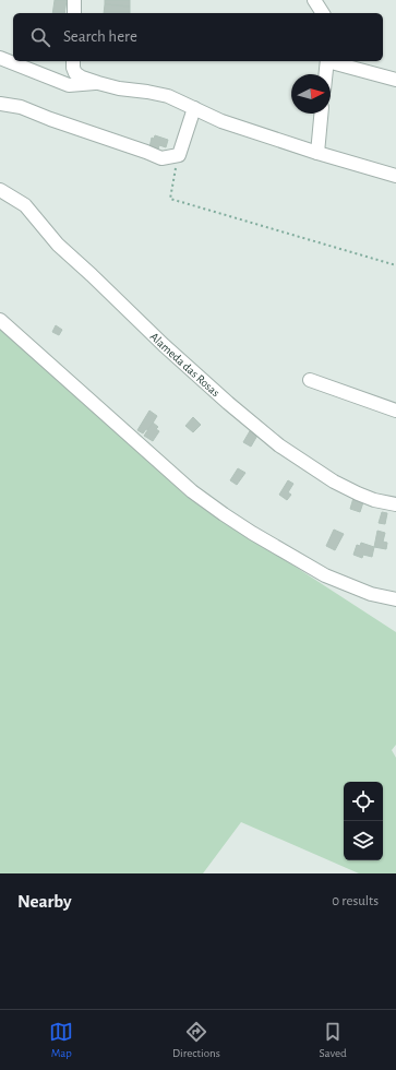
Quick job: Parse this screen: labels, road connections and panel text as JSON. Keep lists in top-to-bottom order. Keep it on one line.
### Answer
{"streets":{"street":["Alameda das Rosas"]},"north":"right","page":{"search":"Search here","heading":["Nearby","0 results"],"nav":["Map","Directions","Saved"]}}
